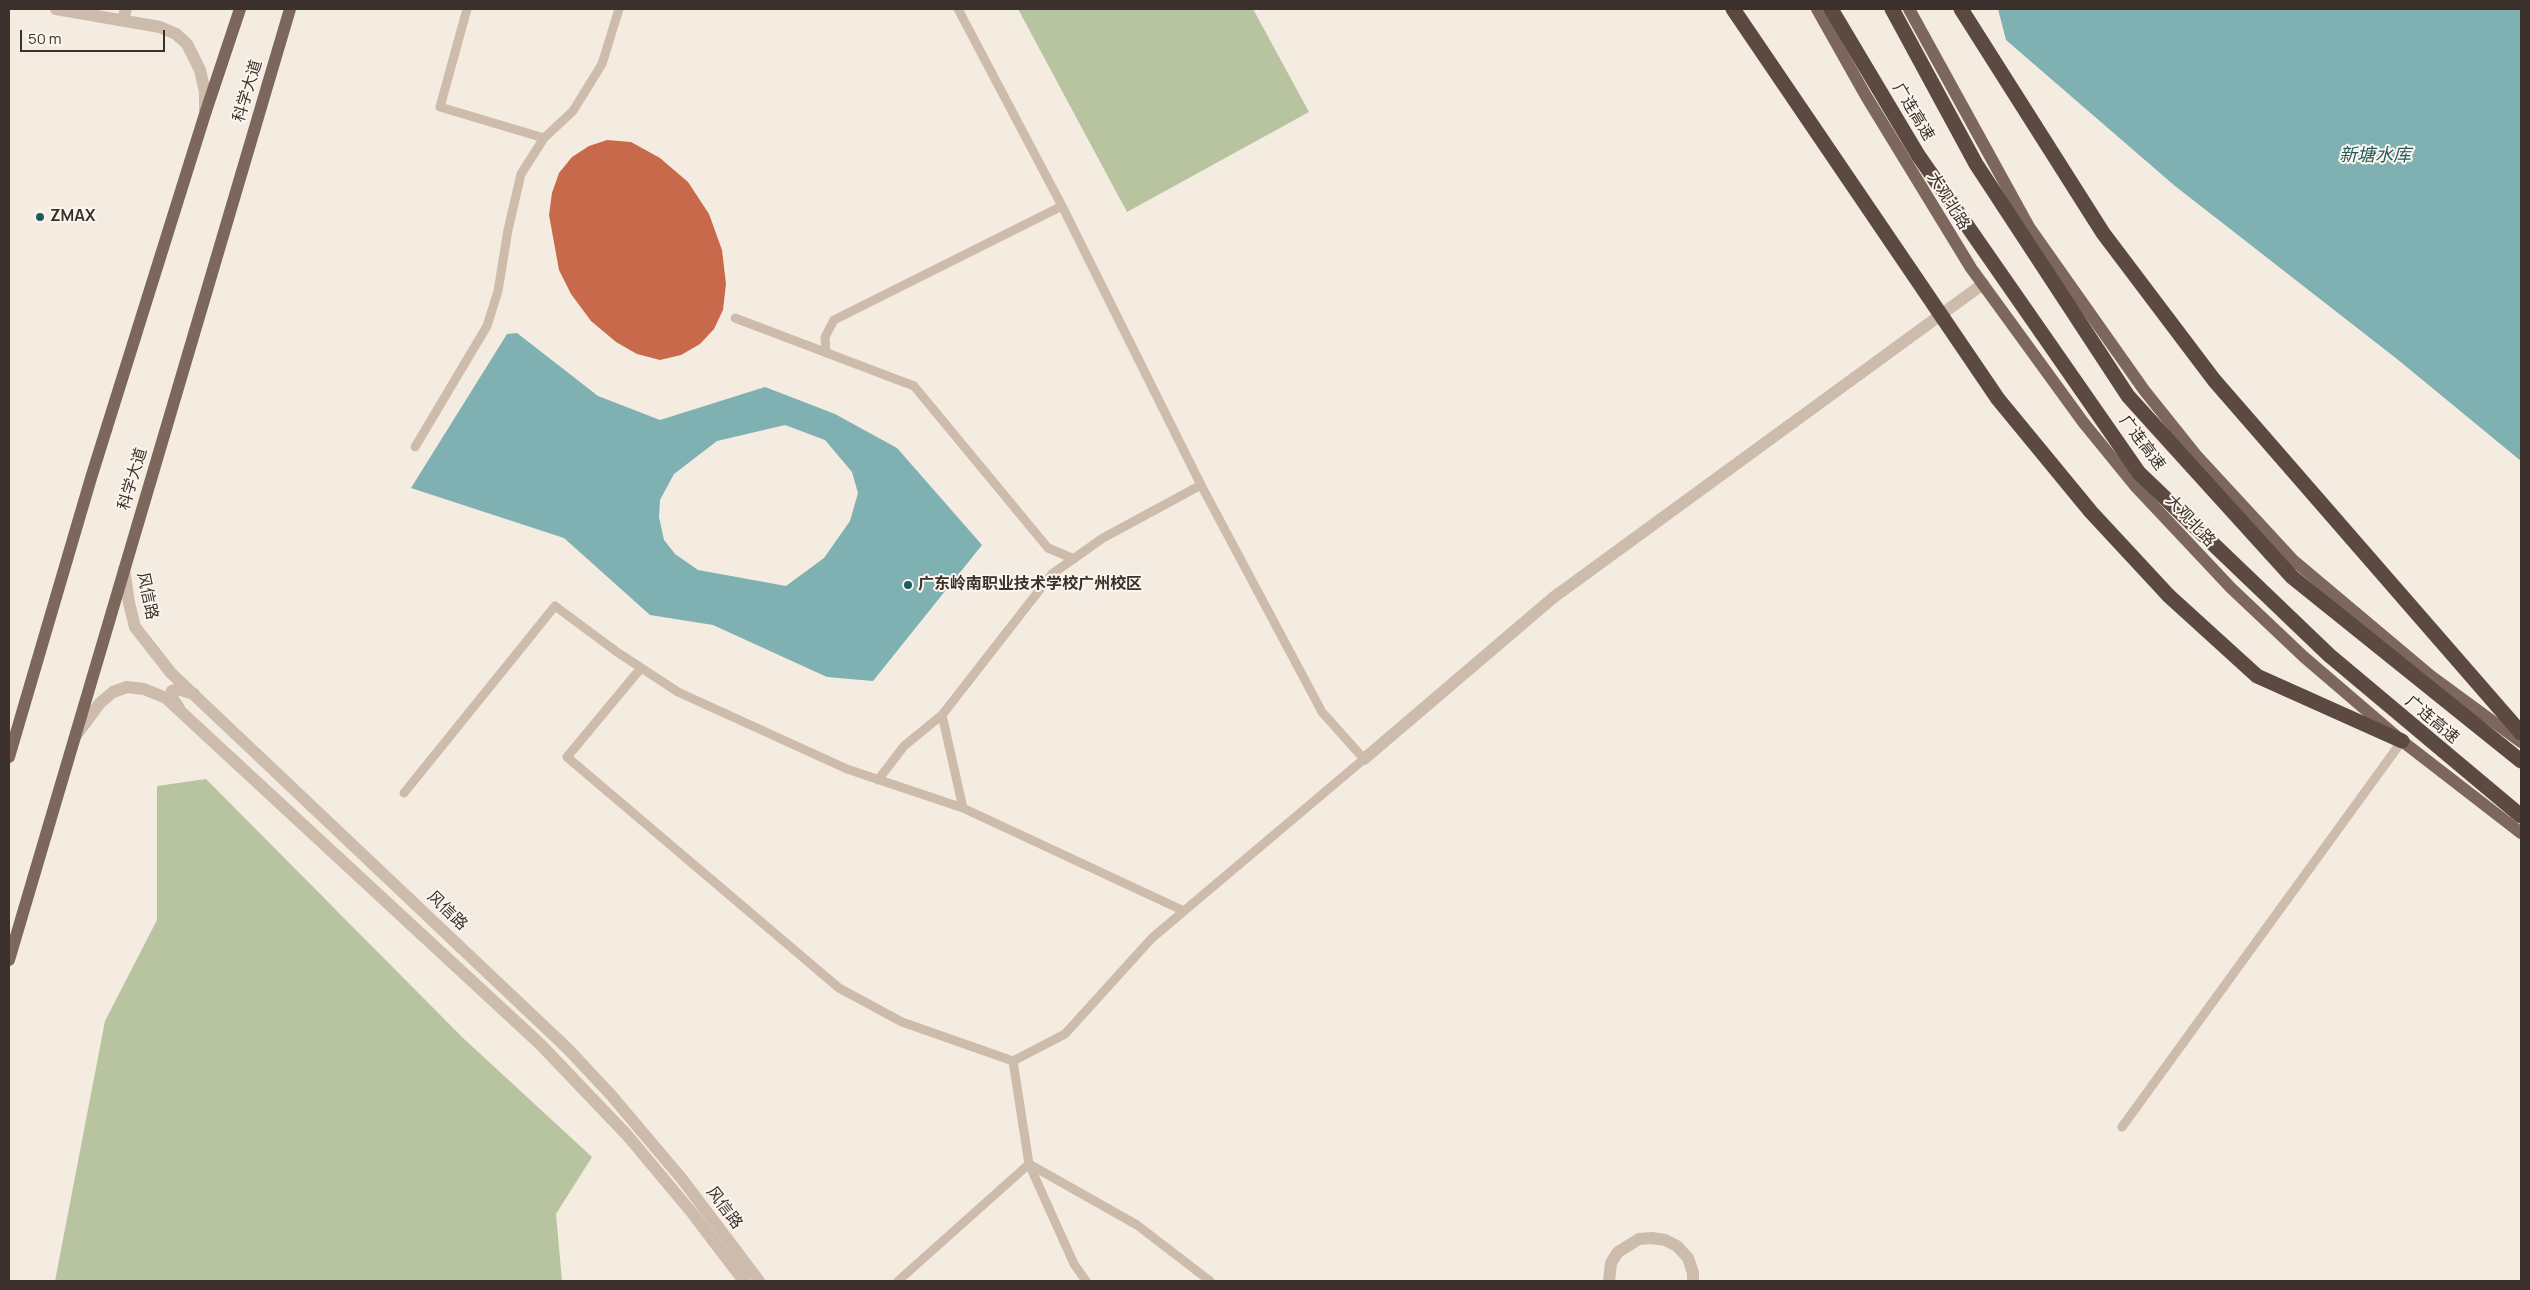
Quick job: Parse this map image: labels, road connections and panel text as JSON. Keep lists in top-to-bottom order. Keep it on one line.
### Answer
{"streets":{"highway":["广连高速"],"main road":["科学大道","大观北路"],"street":["风信路"]},"crossings":[["科学大道","风信路"]],"water":["新塘水库"],"places":["ZMAX","广东岭南职业技术学校广州校区"],"scale_bar":"50 m"}
